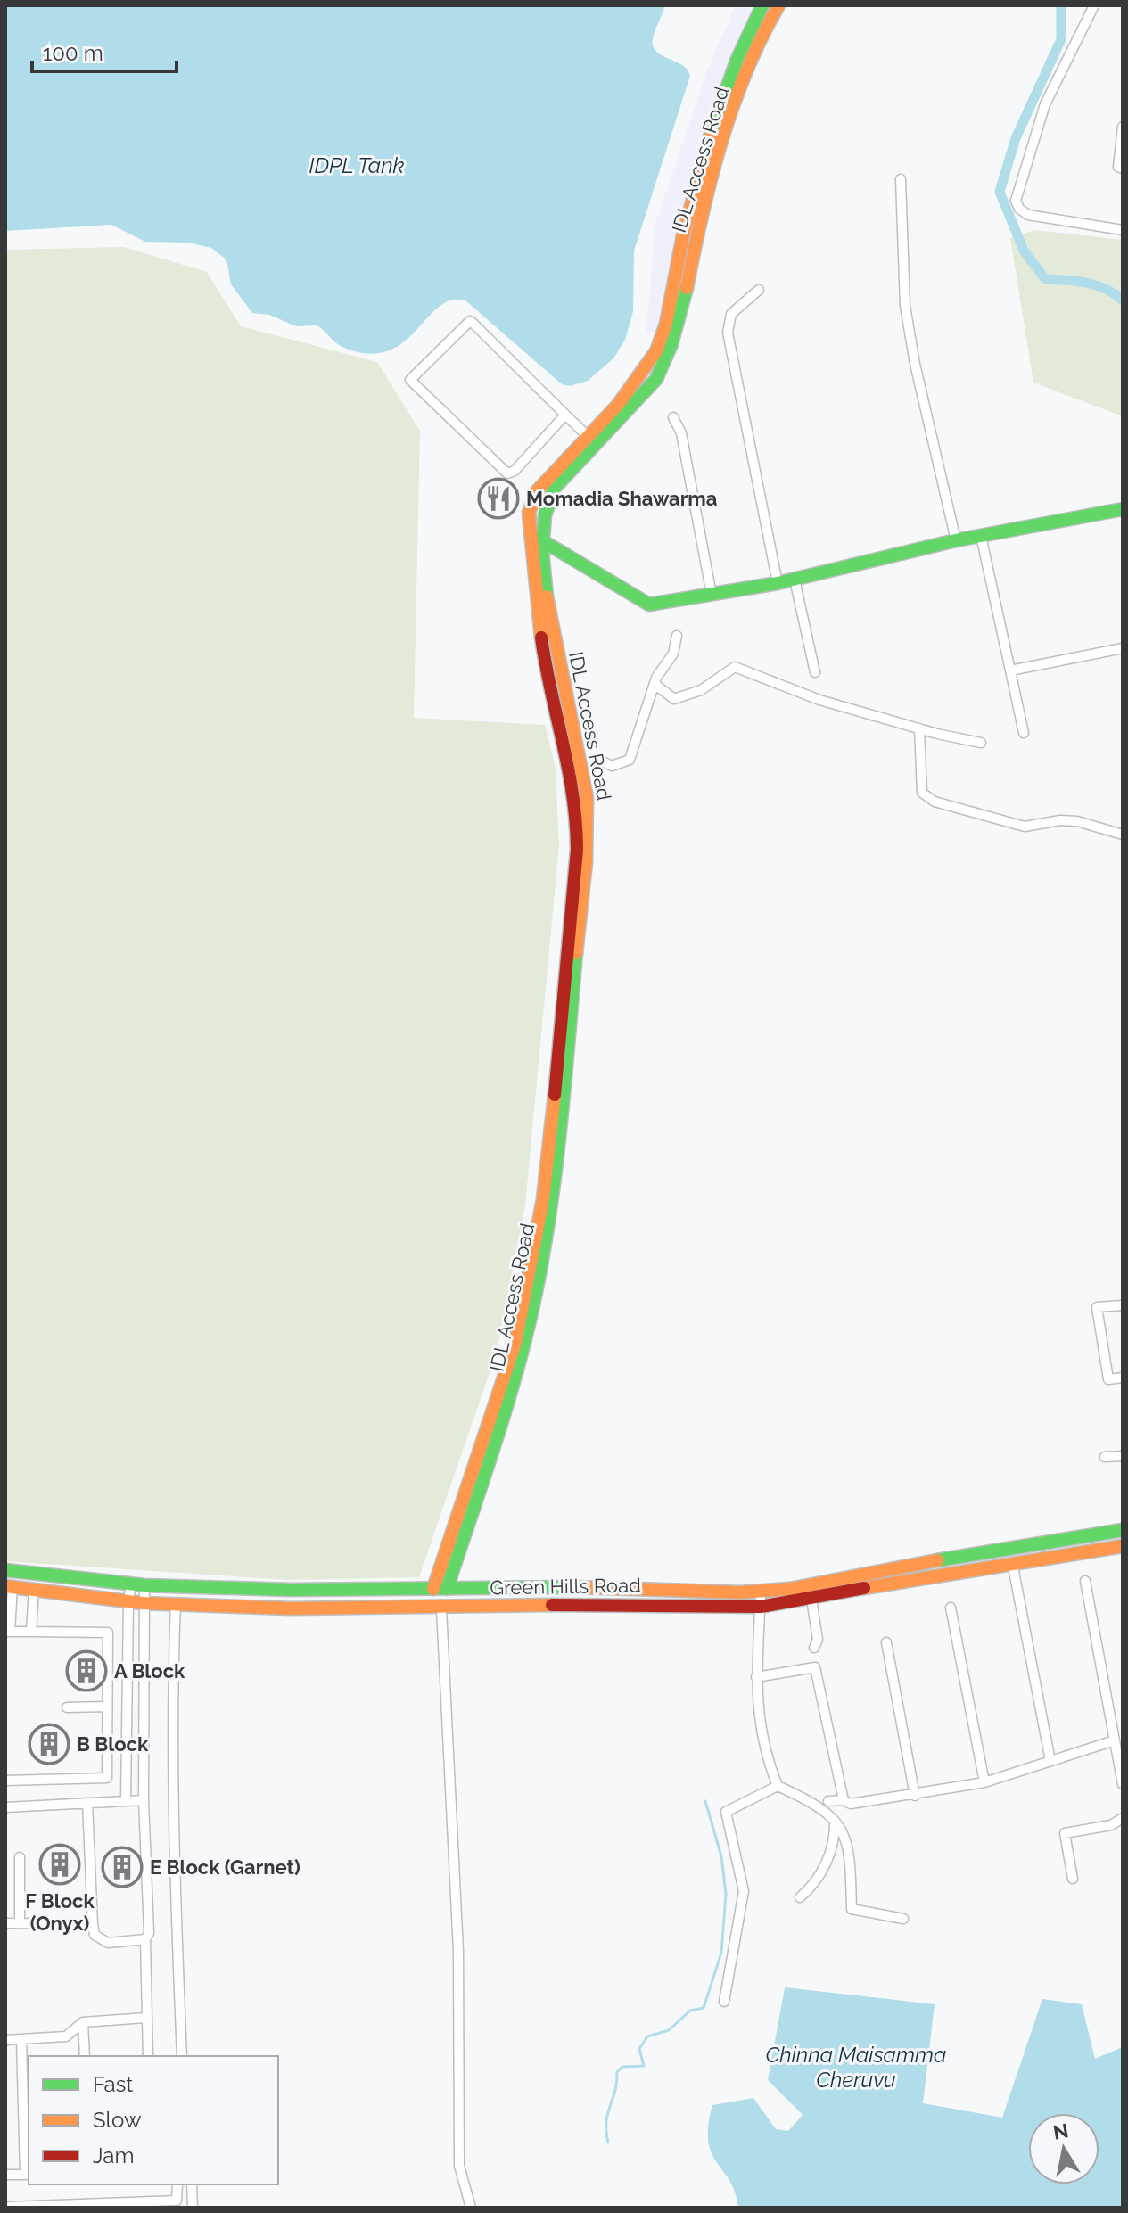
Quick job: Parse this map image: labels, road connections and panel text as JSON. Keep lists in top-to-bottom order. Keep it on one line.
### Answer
{"streets":{"street":["IDL Access Road","Green Hills Road"]},"crossings":[["IDL Access Road","Green Hills Road"]],"water":["IDPL Tank","Chinna Maisamma Cheruvu"],"places":{"restaurant":["Momadia Shawarma"],"building":["A Block","B Block","F Block (Onyx)","E Block (Garnet)"]},"legend":["Fast","Slow","Jam"],"scale_bar":"100 m","north":"top"}
